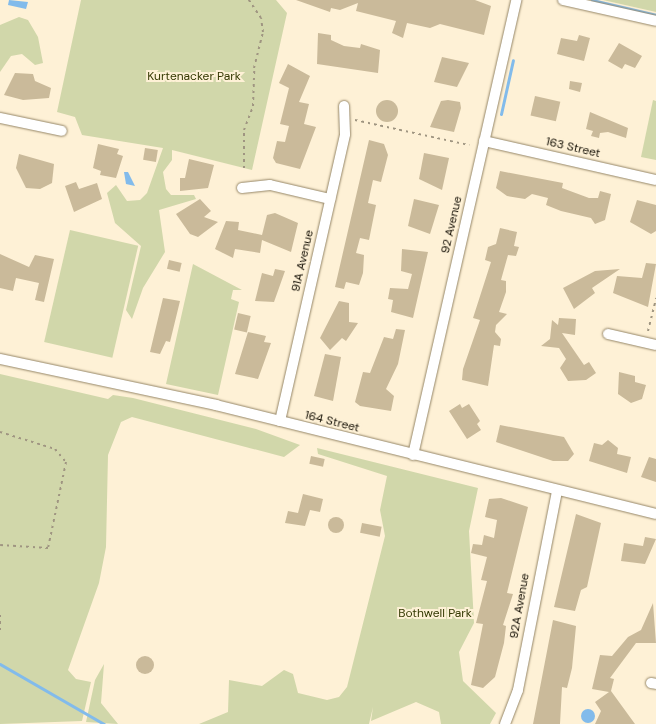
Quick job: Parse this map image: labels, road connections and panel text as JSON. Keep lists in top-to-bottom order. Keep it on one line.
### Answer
{"streets":{"street":["163 Street","92 Avenue","91A Avenue","164 Street","92A Avenue"]},"crossings":[["163 Street","92 Avenue"],["92 Avenue","164 Street"],["91A Avenue","164 Street"],["164 Street","92A Avenue"]],"parks":["Kurtenacker Park","Bothwell Park"]}
